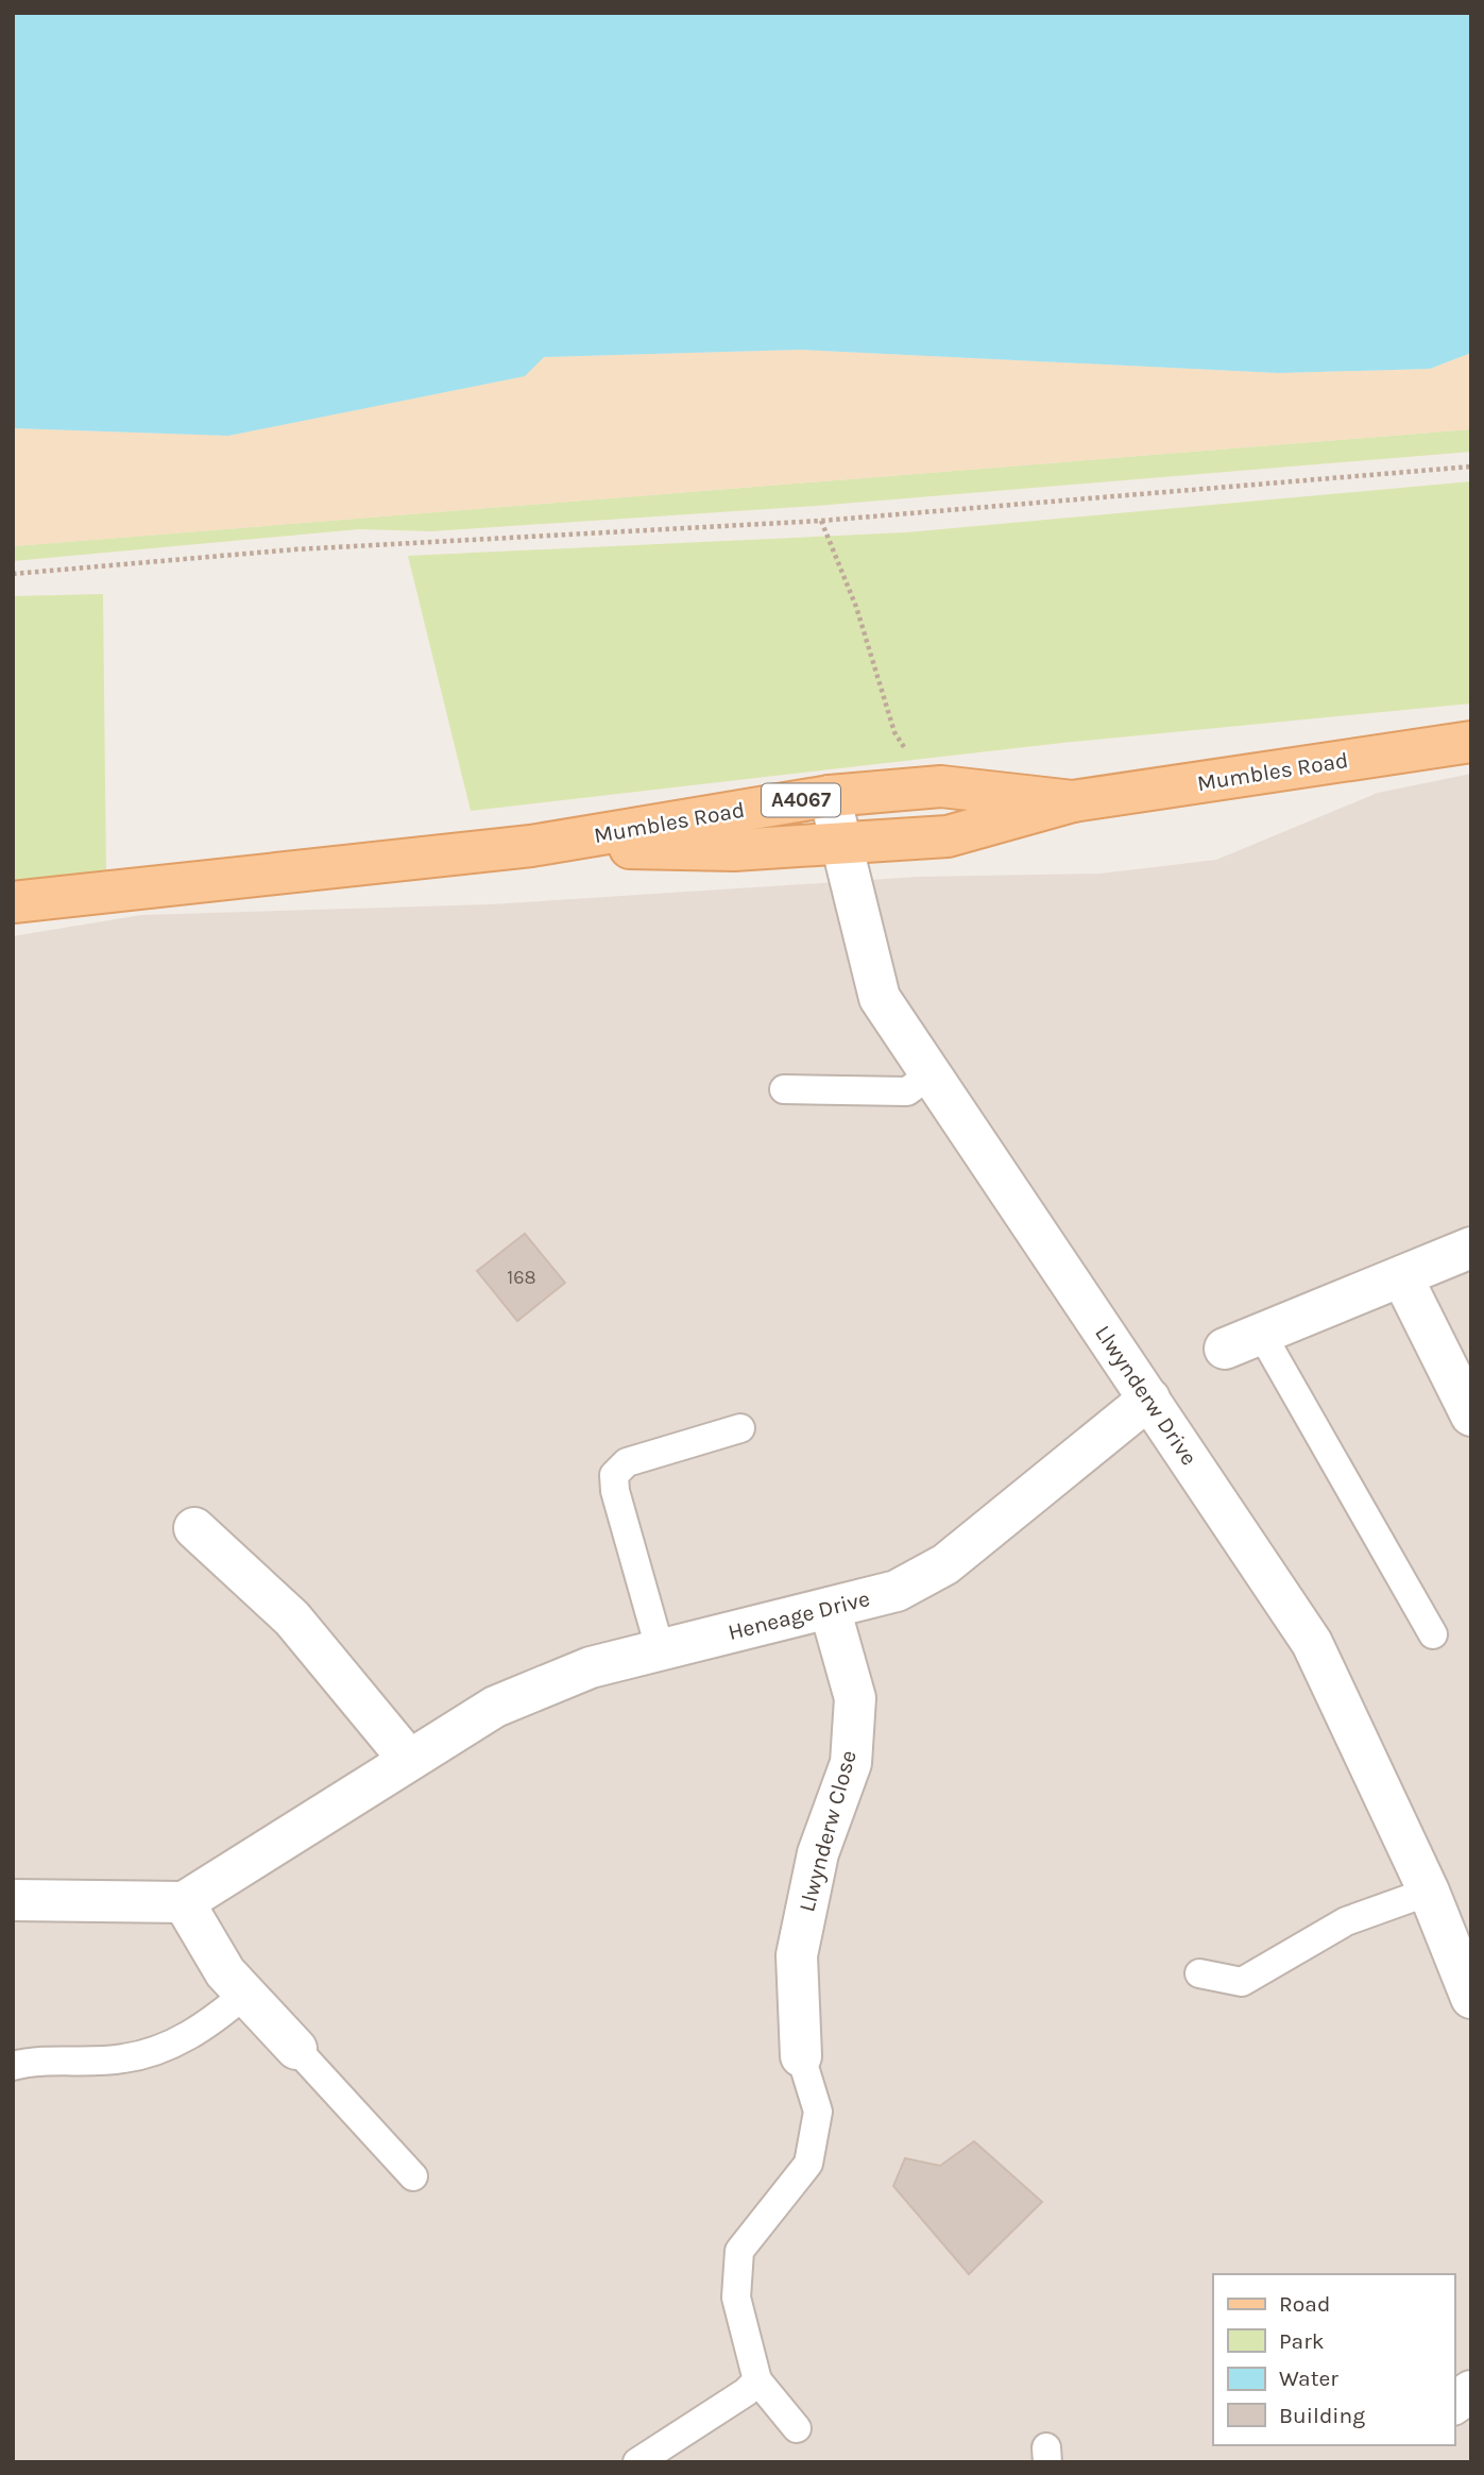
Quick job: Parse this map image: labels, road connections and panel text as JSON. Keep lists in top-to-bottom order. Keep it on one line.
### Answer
{"streets":{"main road":["Mumbles Road","A4067"],"street":["Llwynderw Drive","Heneage Drive","Llwynderw Close"]},"crossings":[["Mumbles Road","Llwynderw Drive"],["Llwynderw Drive","Heneage Drive"],["Heneage Drive","Llwynderw Close"]],"house_numbers":["168"],"legend":["Road","Park","Water","Building"]}
